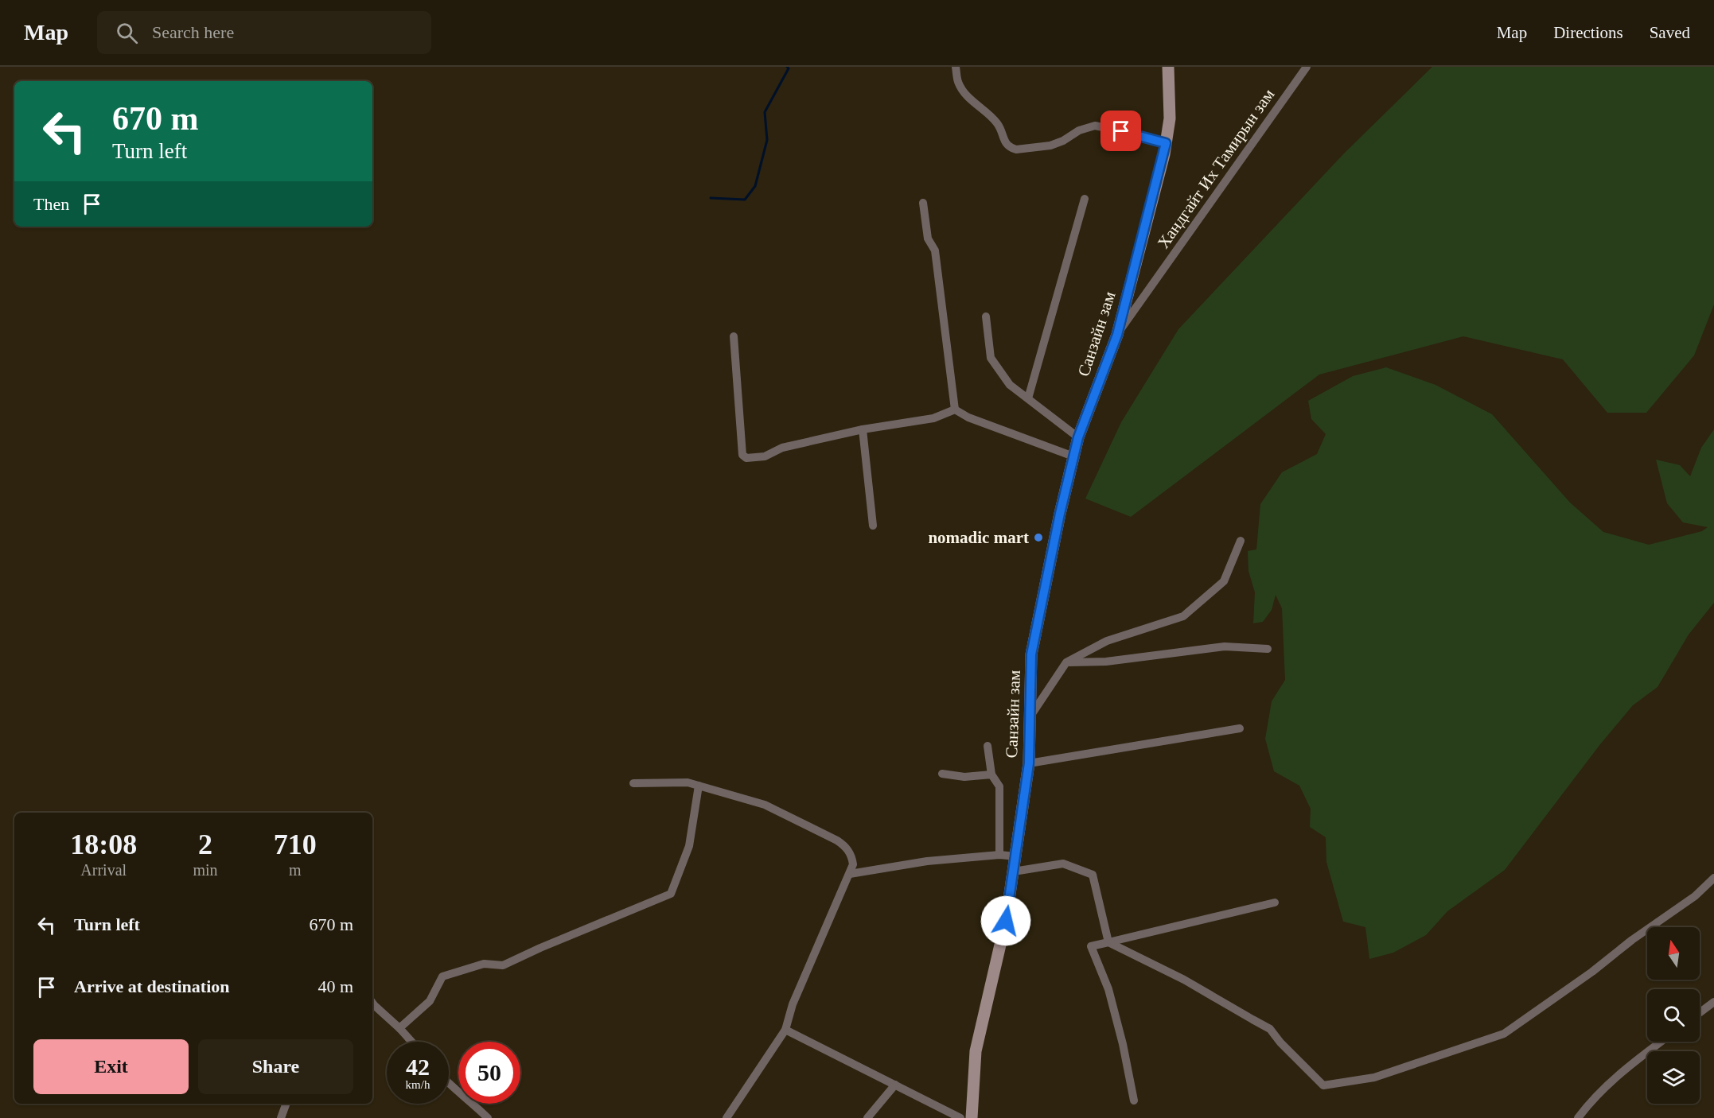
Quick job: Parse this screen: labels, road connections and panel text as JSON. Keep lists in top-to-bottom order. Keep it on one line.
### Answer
{"streets":{"main road":["Санзайн зам"],"street":["Хандгайт Их Тамирын зам"]},"crossings":[["Хандгайт Их Тамирын зам","Санзайн зам"]],"places":["nomadic mart"],"north":"top","page":{"header":"Map","search":"Search here","nav":["Map","Directions","Saved"],"turn":["670 m","Turn left"],"then":"Then","eta":["18:08","Arrival","2","min","710","m"],"list":[{"name":"Turn left","value":"670 m"},{"name":"Arrive at destination","value":"40 m"}],"buttons":["Exit","Share"],"speed":"42 km/h","limit":"50"}}
